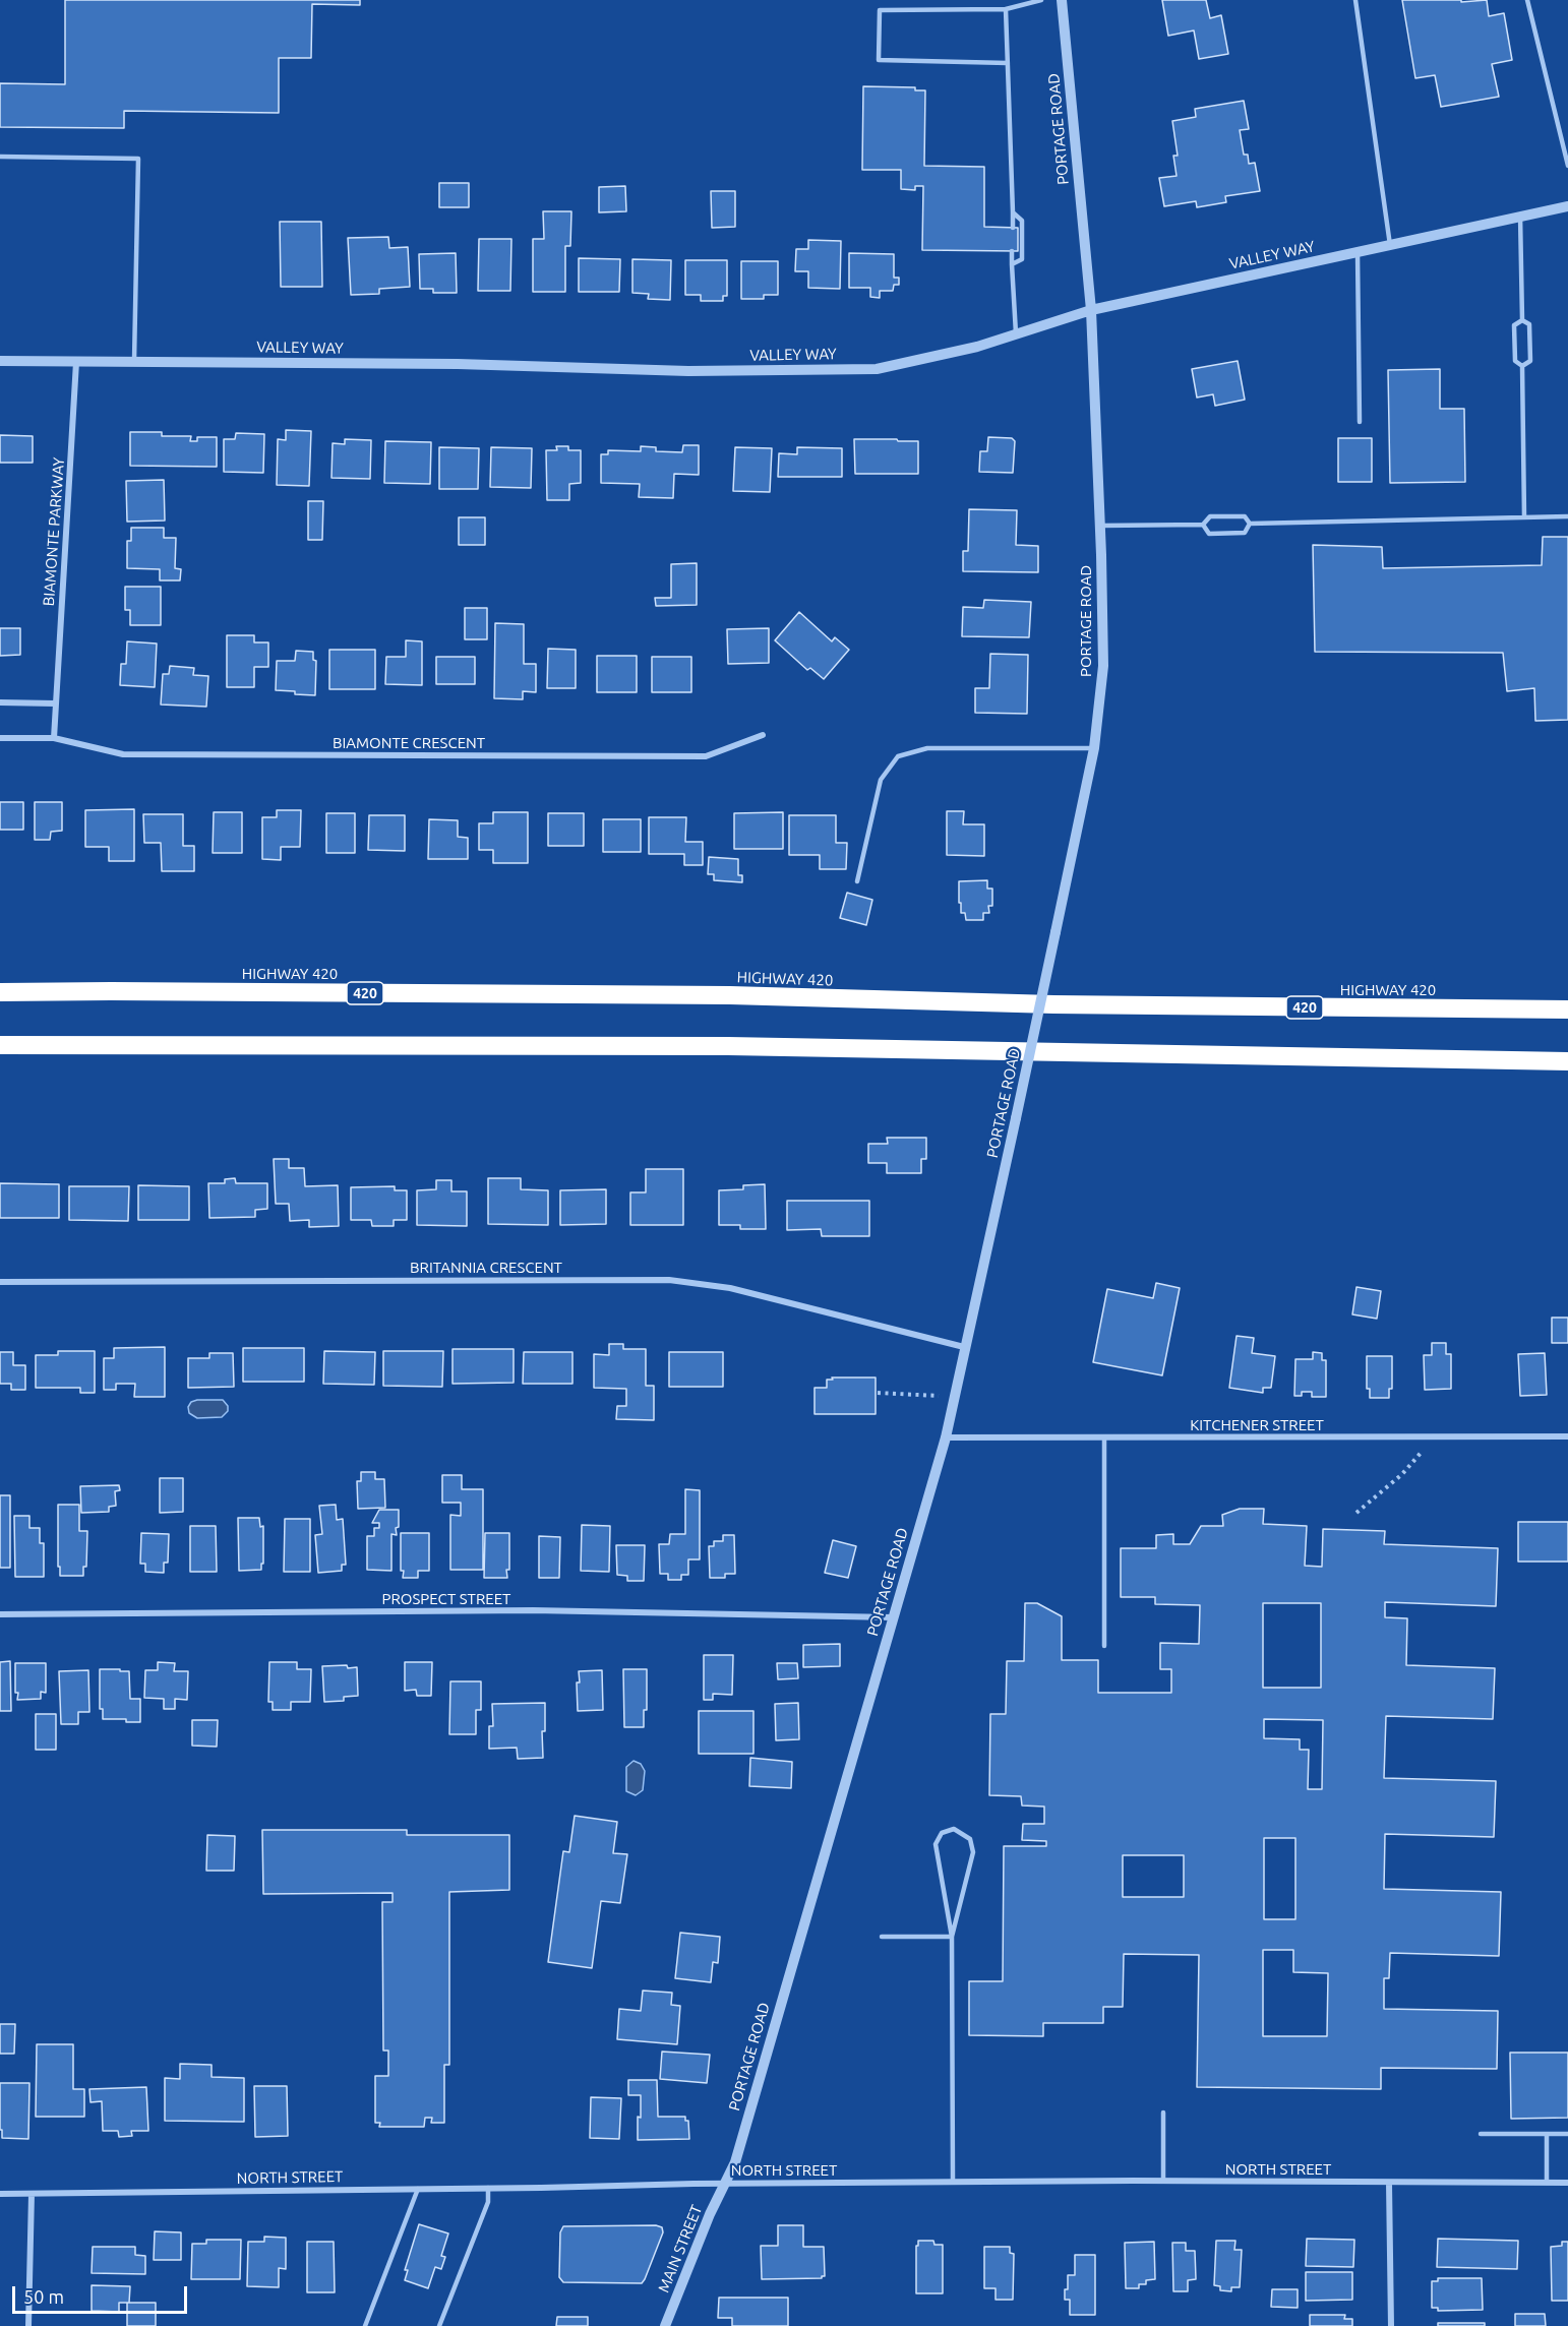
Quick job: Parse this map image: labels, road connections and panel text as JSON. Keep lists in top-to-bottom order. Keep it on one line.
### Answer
{"streets":{"highway":["HIGHWAY 420","420"],"street":["PORTAGE ROAD","VALLEY WAY","BIAMONTE PARKWAY","BIAMONTE CRESCENT","BRITANNIA CRESCENT","KITCHENER STREET","PROSPECT STREET","NORTH STREET","MAIN STREET"]},"crossings":[["PORTAGE ROAD","VALLEY WAY"],["PORTAGE ROAD","BRITANNIA CRESCENT"],["PORTAGE ROAD","KITCHENER STREET"],["PORTAGE ROAD","PROSPECT STREET"],["PORTAGE ROAD","NORTH STREET"],["PORTAGE ROAD","MAIN STREET"],["VALLEY WAY","BIAMONTE PARKWAY"],["BIAMONTE PARKWAY","BIAMONTE CRESCENT"],["NORTH STREET","MAIN STREET"]],"scale_bar":"50 m"}
